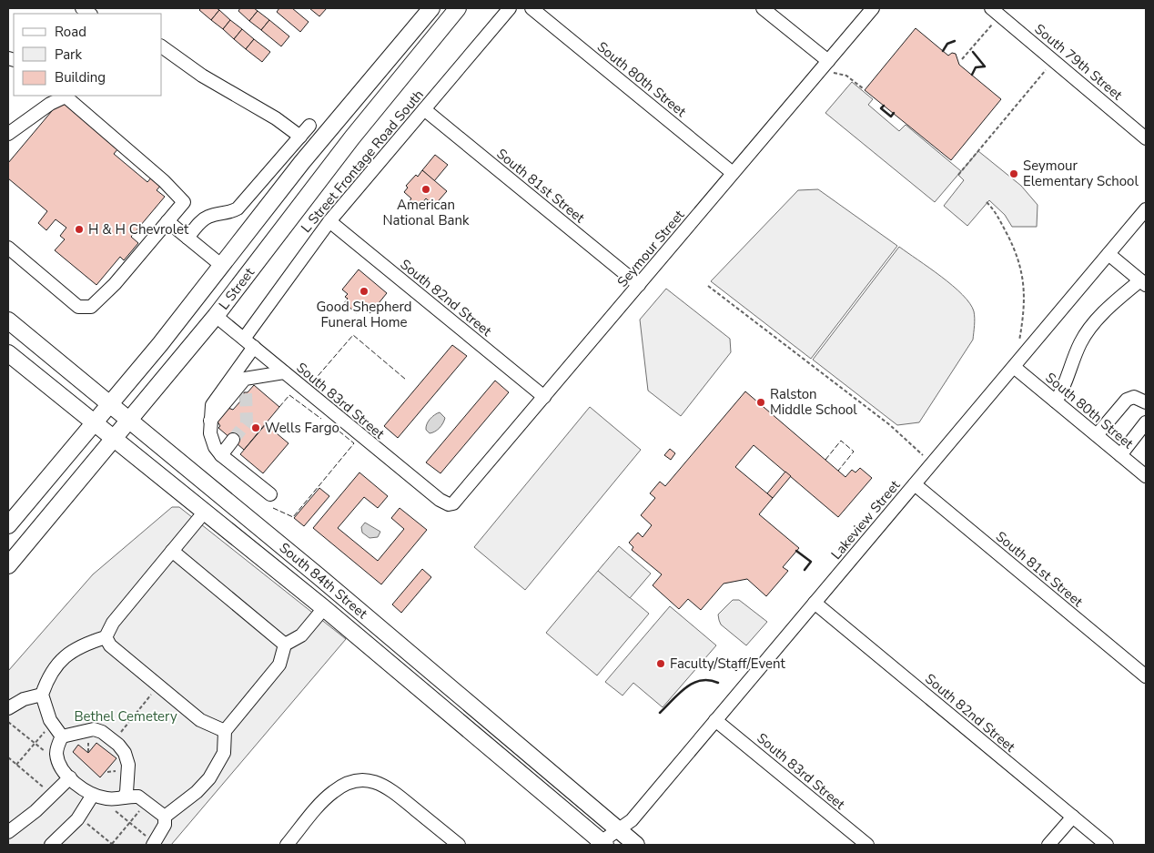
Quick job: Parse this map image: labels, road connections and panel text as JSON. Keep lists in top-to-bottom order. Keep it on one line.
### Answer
{"streets":{"main road":["L Street","South 84th Street"],"street":["South 79th Street","South 80th Street","L Street Frontage Road South","South 81st Street","Seymour Street","South 82nd Street","South 83rd Street","Lakeview Street"]},"crossings":[["South 80th Street","Seymour Street"],["South 80th Street","Lakeview Street"],["L Street Frontage Road South","South 81st Street"],["L Street Frontage Road South","South 82nd Street"],["L Street Frontage Road South","South 83rd Street"],["South 81st Street","Seymour Street"],["South 81st Street","Lakeview Street"],["Seymour Street","South 82nd Street"],["Seymour Street","South 83rd Street"],["L Street","South 83rd Street"],["L Street","South 84th Street"],["South 82nd Street","Lakeview Street"],["South 83rd Street","Lakeview Street"],["Lakeview Street","South 84th Street"]],"parks":["Bethel Cemetery"],"places":["Seymour Elementary School","American National Bank","H & H Chevrolet","Good Shepherd Funeral Home","Ralston Middle School","Wells Fargo","Faculty/Staff/Event"],"legend":["Road","Park","Building"]}
